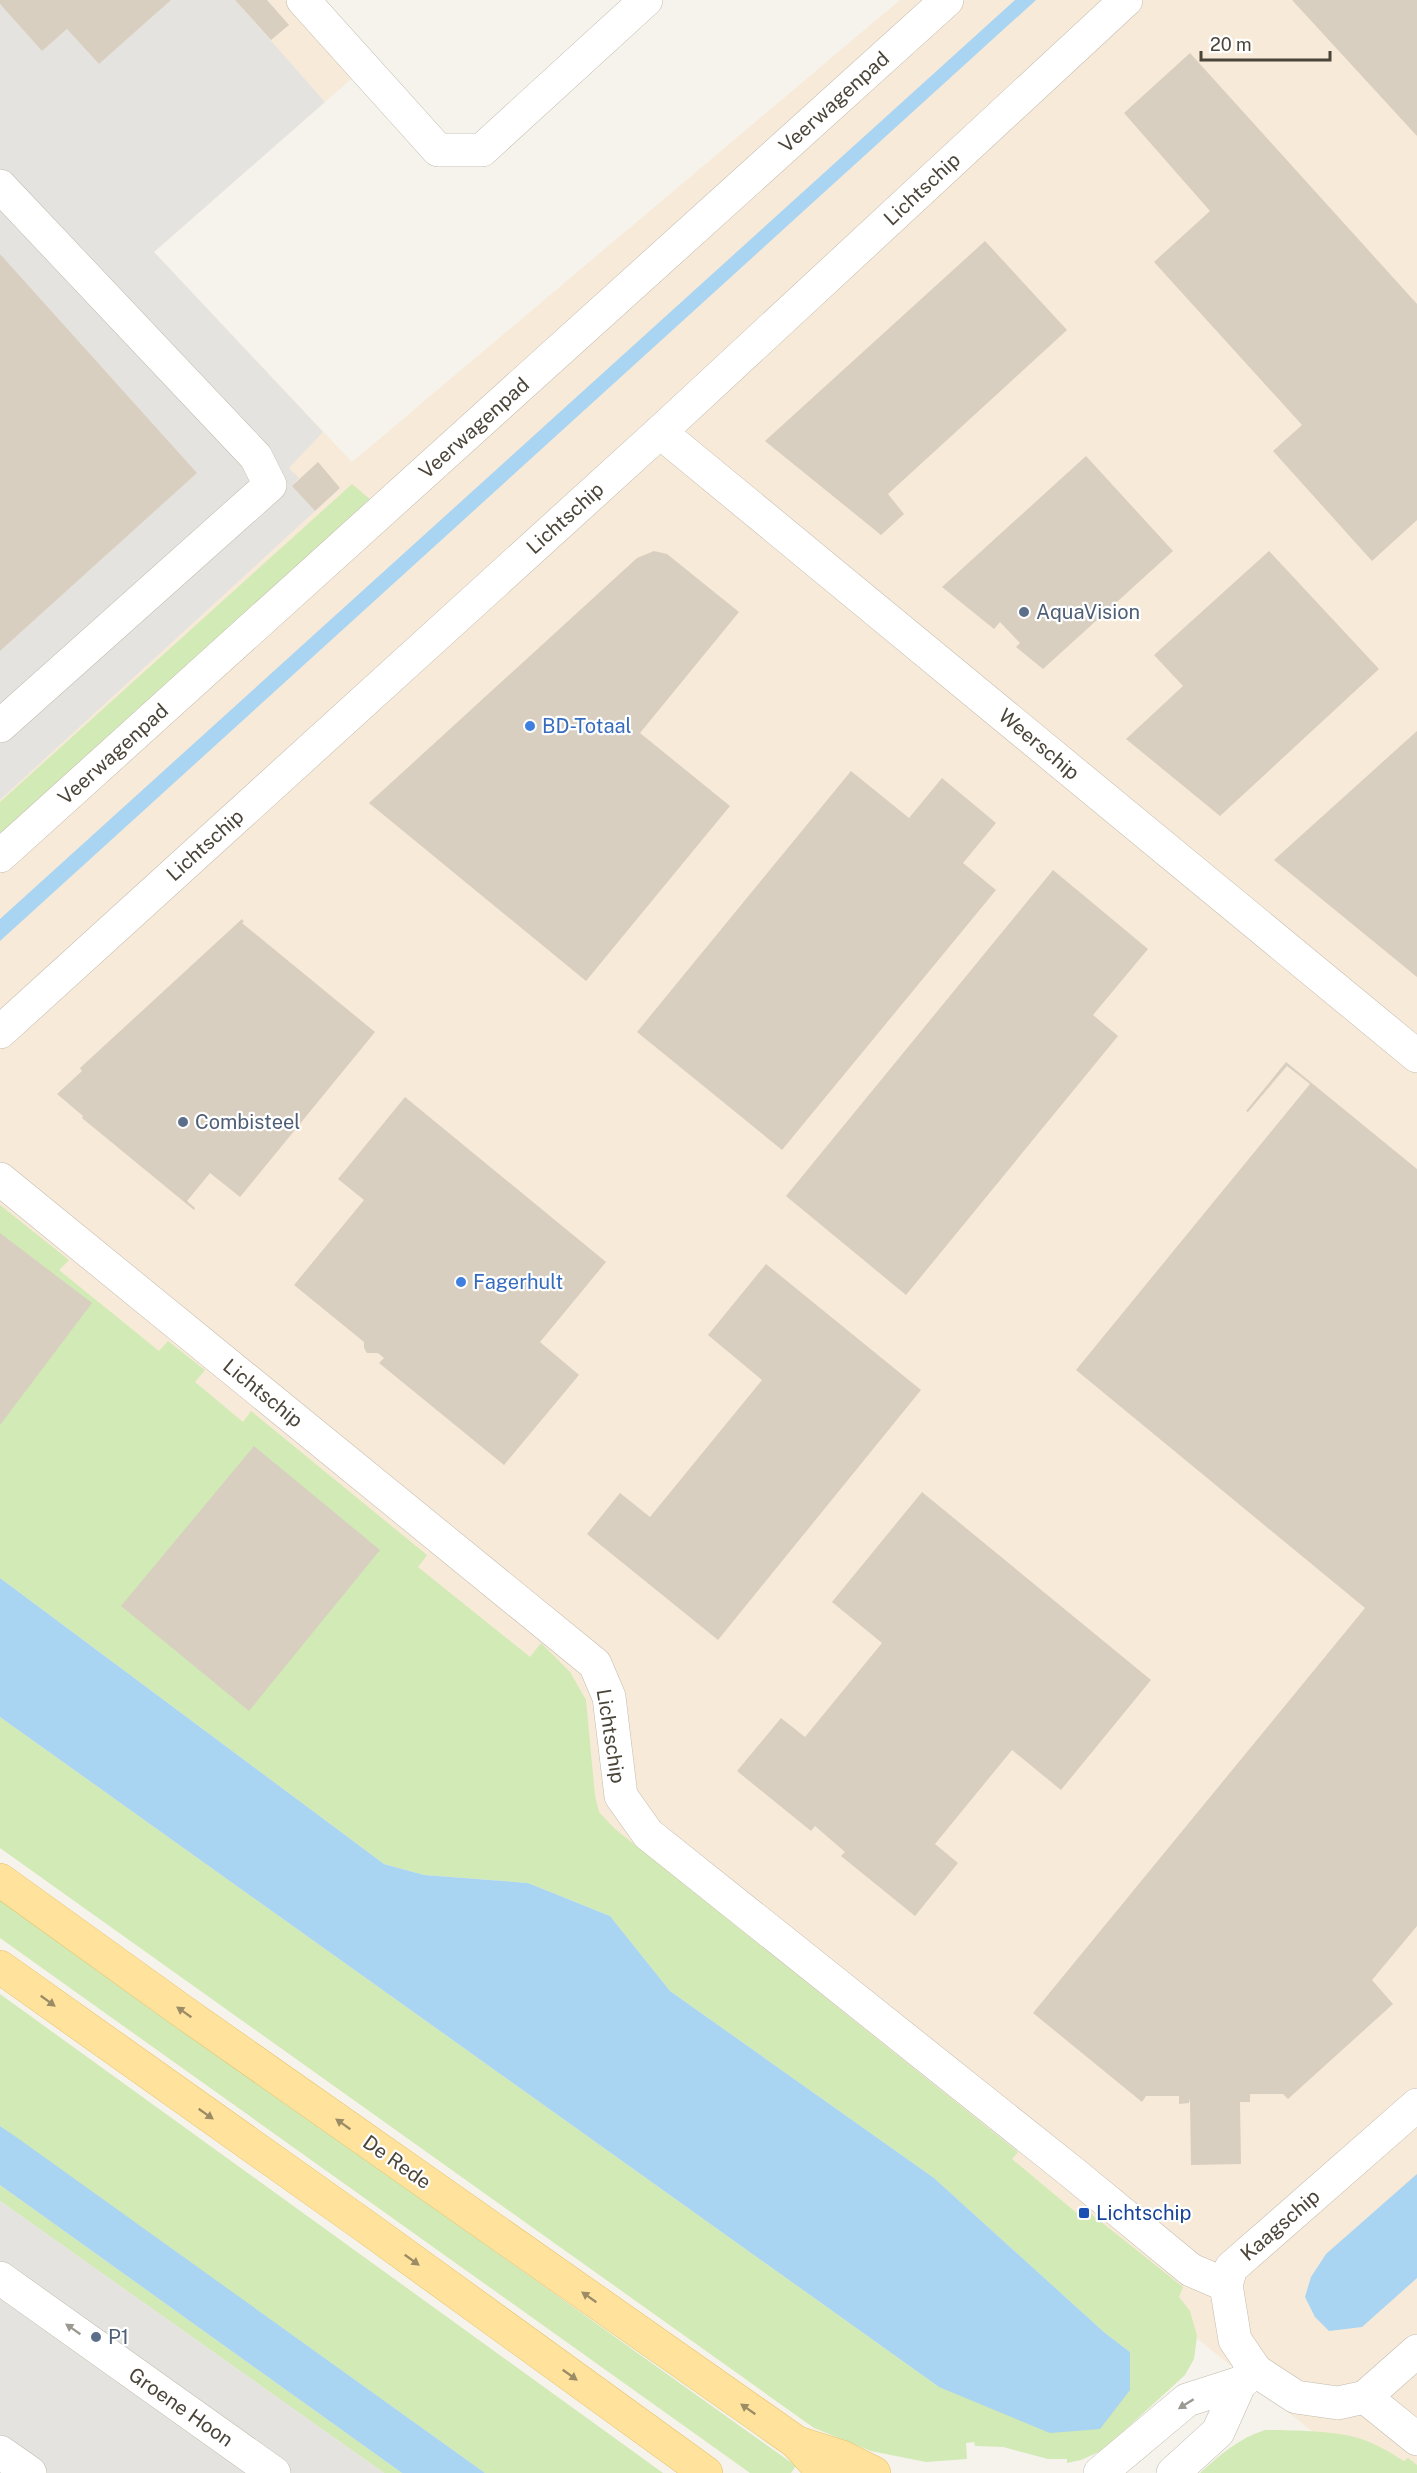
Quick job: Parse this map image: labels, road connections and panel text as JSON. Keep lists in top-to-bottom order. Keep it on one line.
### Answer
{"streets":{"main road":["De Rede"],"street":["Veerwagenpad","Lichtschip","Weerschip","Kaagschip","Groene Hoon"]},"crossings":[["Lichtschip","Weerschip"],["Lichtschip","Kaagschip"]],"one_way":["Groene Hoon"],"places":{"other":["AquaVision","BD-Totaal","Combisteel","Fagerhult","P1"],"transit":["Lichtschip"]},"scale_bar":"20 m"}
